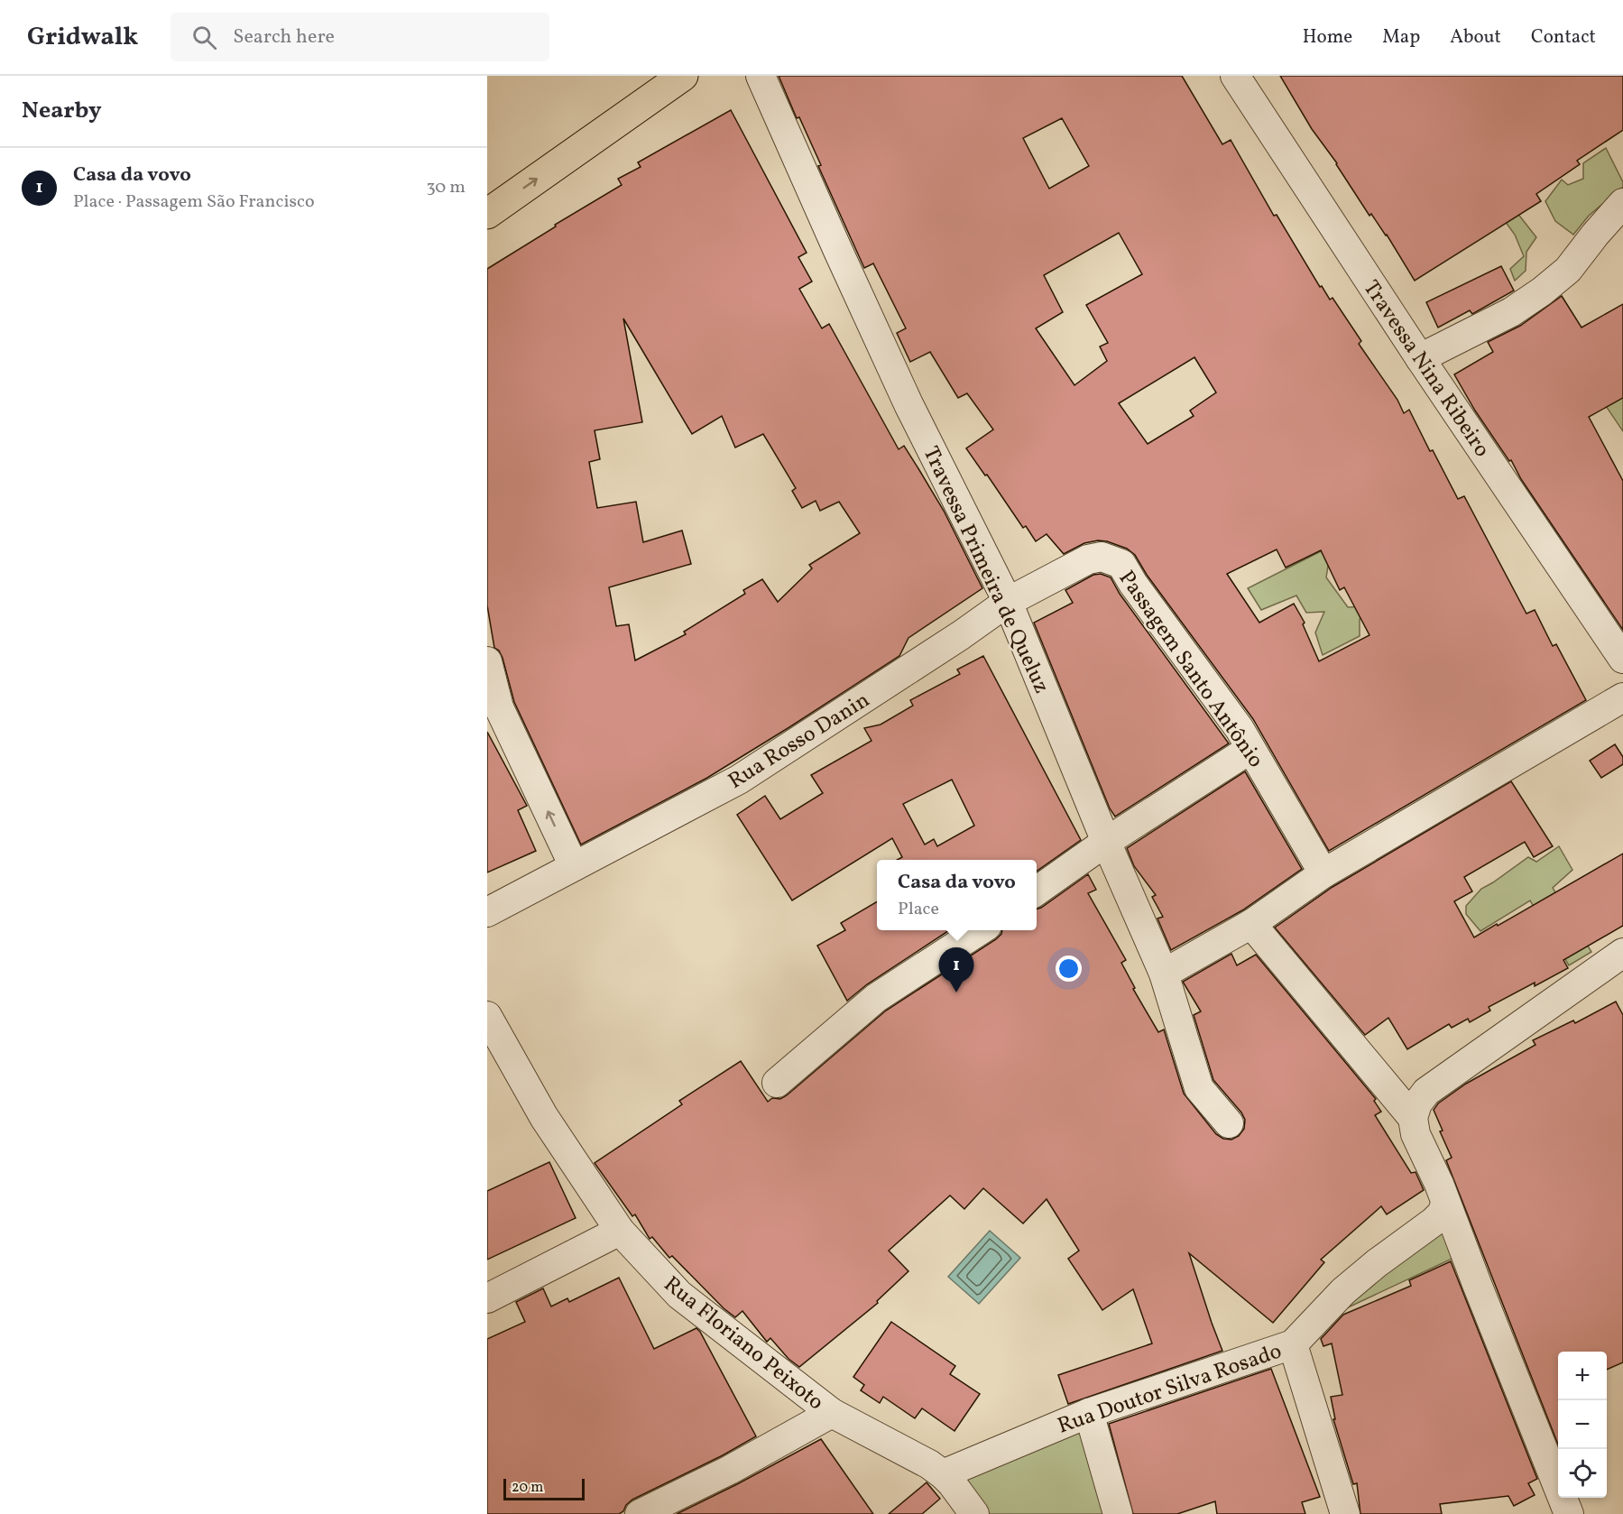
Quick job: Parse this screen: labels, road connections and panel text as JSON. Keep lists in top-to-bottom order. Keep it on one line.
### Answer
{"streets":{"street":["Travessa Nina Ribeiro","Travessa Primeira de Queluz","Passagem Santo Antônio","Rua Rosso Danin","Rua Floriano Peixoto","Rua Doutor Silva Rosado"]},"crossings":[["Travessa Primeira de Queluz","Rua Rosso Danin"],["Passagem Santo Antônio","Rua Rosso Danin"],["Rua Floriano Peixoto","Rua Doutor Silva Rosado"]],"scale_bar":"20 m","page":{"header":"Gridwalk","search":"Search here","nav":["Home","Map","About","Contact"],"heading":"Nearby","list":[{"mark":"1","name":"Casa da vovo","note":"Place · Passagem São Francisco","value":"30 m"}],"popup":["Casa da vovo","Place"],"pins":"1","map_buttons":["+","−"],"scale":"20 m"}}
